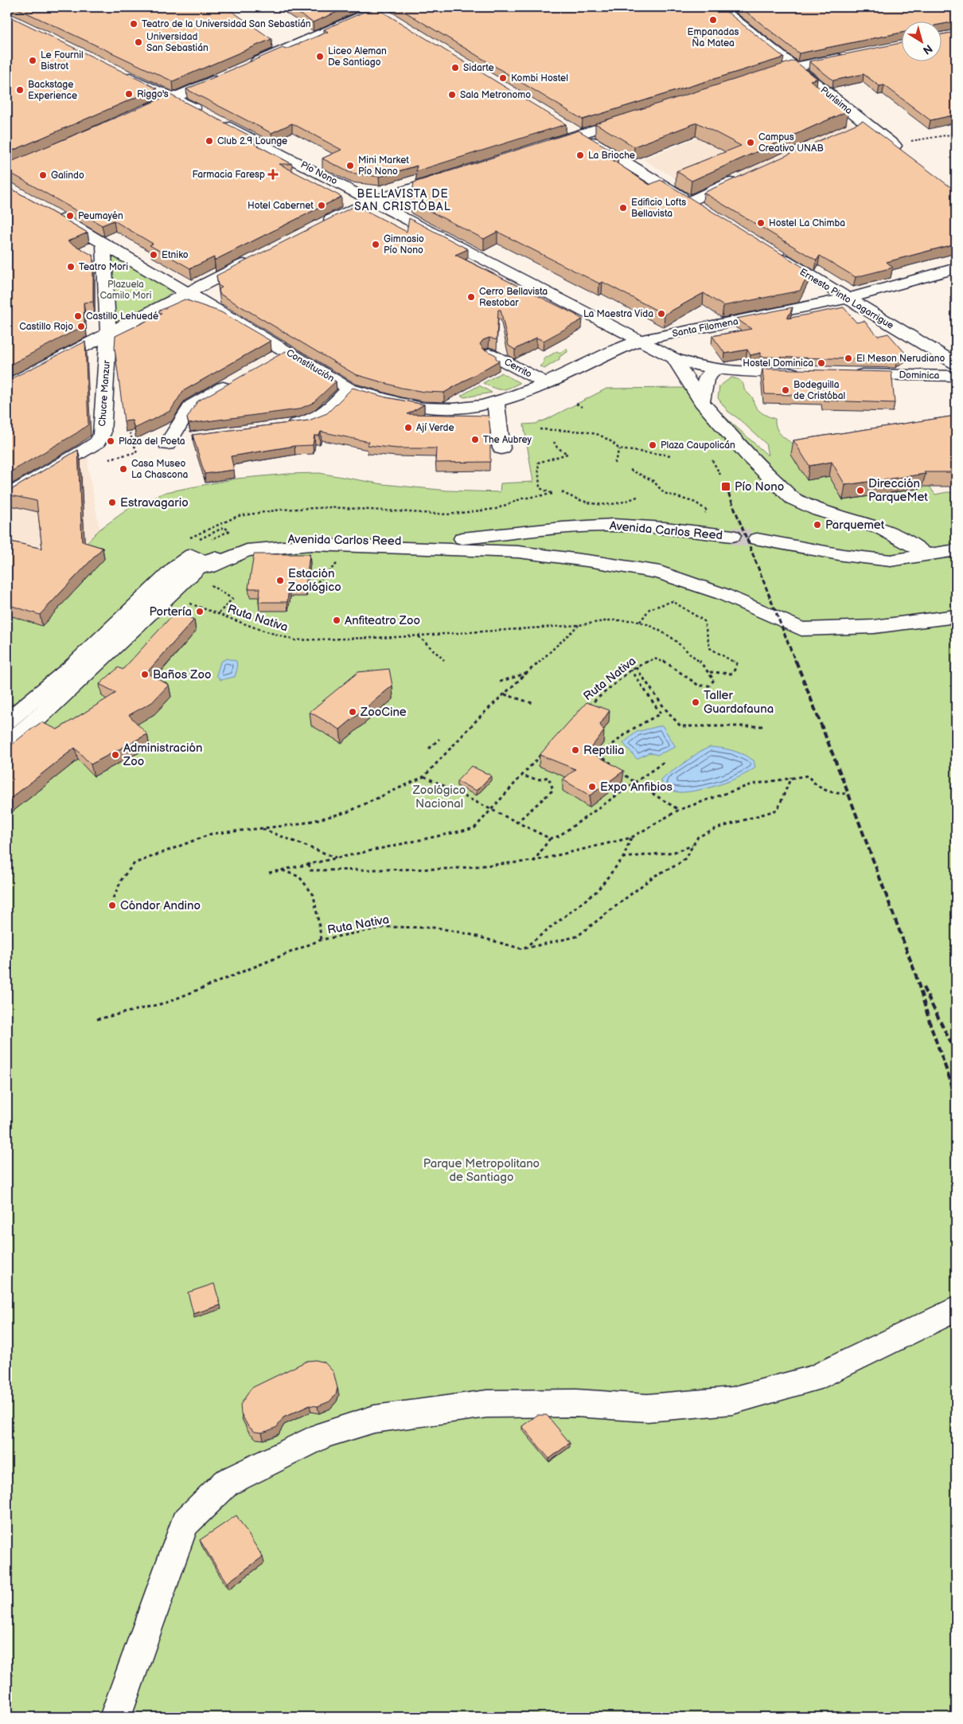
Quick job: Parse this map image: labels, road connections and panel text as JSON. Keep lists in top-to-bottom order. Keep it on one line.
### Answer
{"streets":{"street":["Purísima","Pío Nono","Ernesto Pinto Lagarrigue","Santa Filomena","Constitución","Cerrito","Dominica","Chucre Manzur","Avenida Carlos Reed"],"path":["Ruta Nativa"]},"crossings":[["Pío Nono","Santa Filomena"],["Pío Nono","Constitución"],["Ernesto Pinto Lagarrigue","Santa Filomena"],["Santa Filomena","Constitución"],["Constitución","Cerrito"],["Constitución","Chucre Manzur"]],"districts":["BELLAVISTA DE SAN CRISTÓBAL"],"parks":["Plazuela Camilo Mori","Zoológico Nacional","Parque Metropolitano de Santiago"],"places":{"other":["Empanadas Ña Matea","Teatro de la Universidad San Sebastián","Universidad San Sebastián","Liceo Aleman De Santiago","Le Fournil Bistrot","Sidarte","Kombi Hostel","Backstage Experience","Riggo's","Sala Metronomo","Club 2.9 Lounge","Campus Creativo UNAB","La Brioche","Mini Market Pío Nono","Galindo","Hotel Cabernet","Edificio Lofts Bellavista","Peumayén","Hostel La Chimba","Gimnasio Pío Nono","Etniko","Teatro Mori","Cerro Bellavista Restobar","La Maestra Vida","Castillo Lehuedé","Castillo Rojo","El Meson Nerudiano","Hostel Dominica","Bodeguilla de Cristóbal","Ají Verde","The Aubrey","Plaza del Poeta","Plaza Caupolicán","Casa Museo La Chascona","Dirección ParqueMet","Estravagario","Parquemet","Estación Zoológico","Portería","Anfiteatro Zoo","Baños Zoo","Taller Guardafauna","ZooCine","Reptilia","Administración Zoo","Expo Anfibios","Cóndor Andino"],"health":["Farmacia Faresp"],"transit":["Pío Nono"]},"north":"bottom right"}
